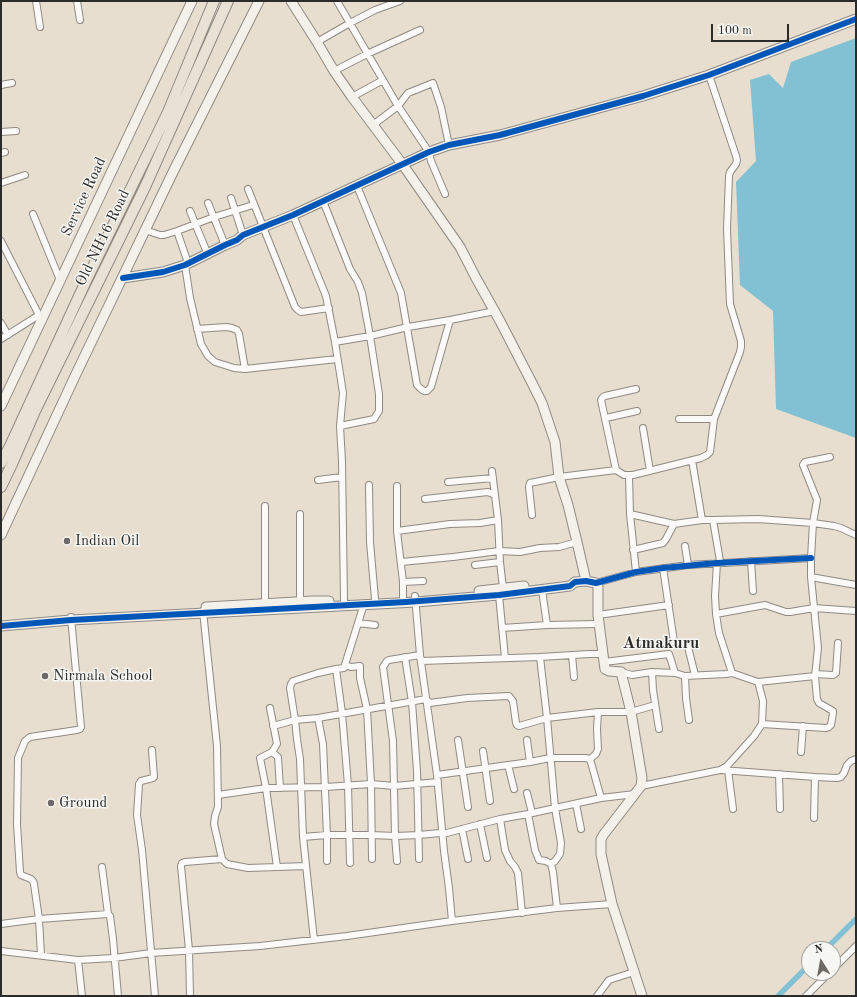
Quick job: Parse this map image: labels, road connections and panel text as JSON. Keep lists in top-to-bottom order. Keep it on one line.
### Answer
{"streets":{"main road":["Old NH16 Road"],"street":["Service Road"]},"districts":["Atmakuru"],"places":["Indian Oil","Nirmala School","Ground"],"scale_bar":"100 m","north":"top"}
